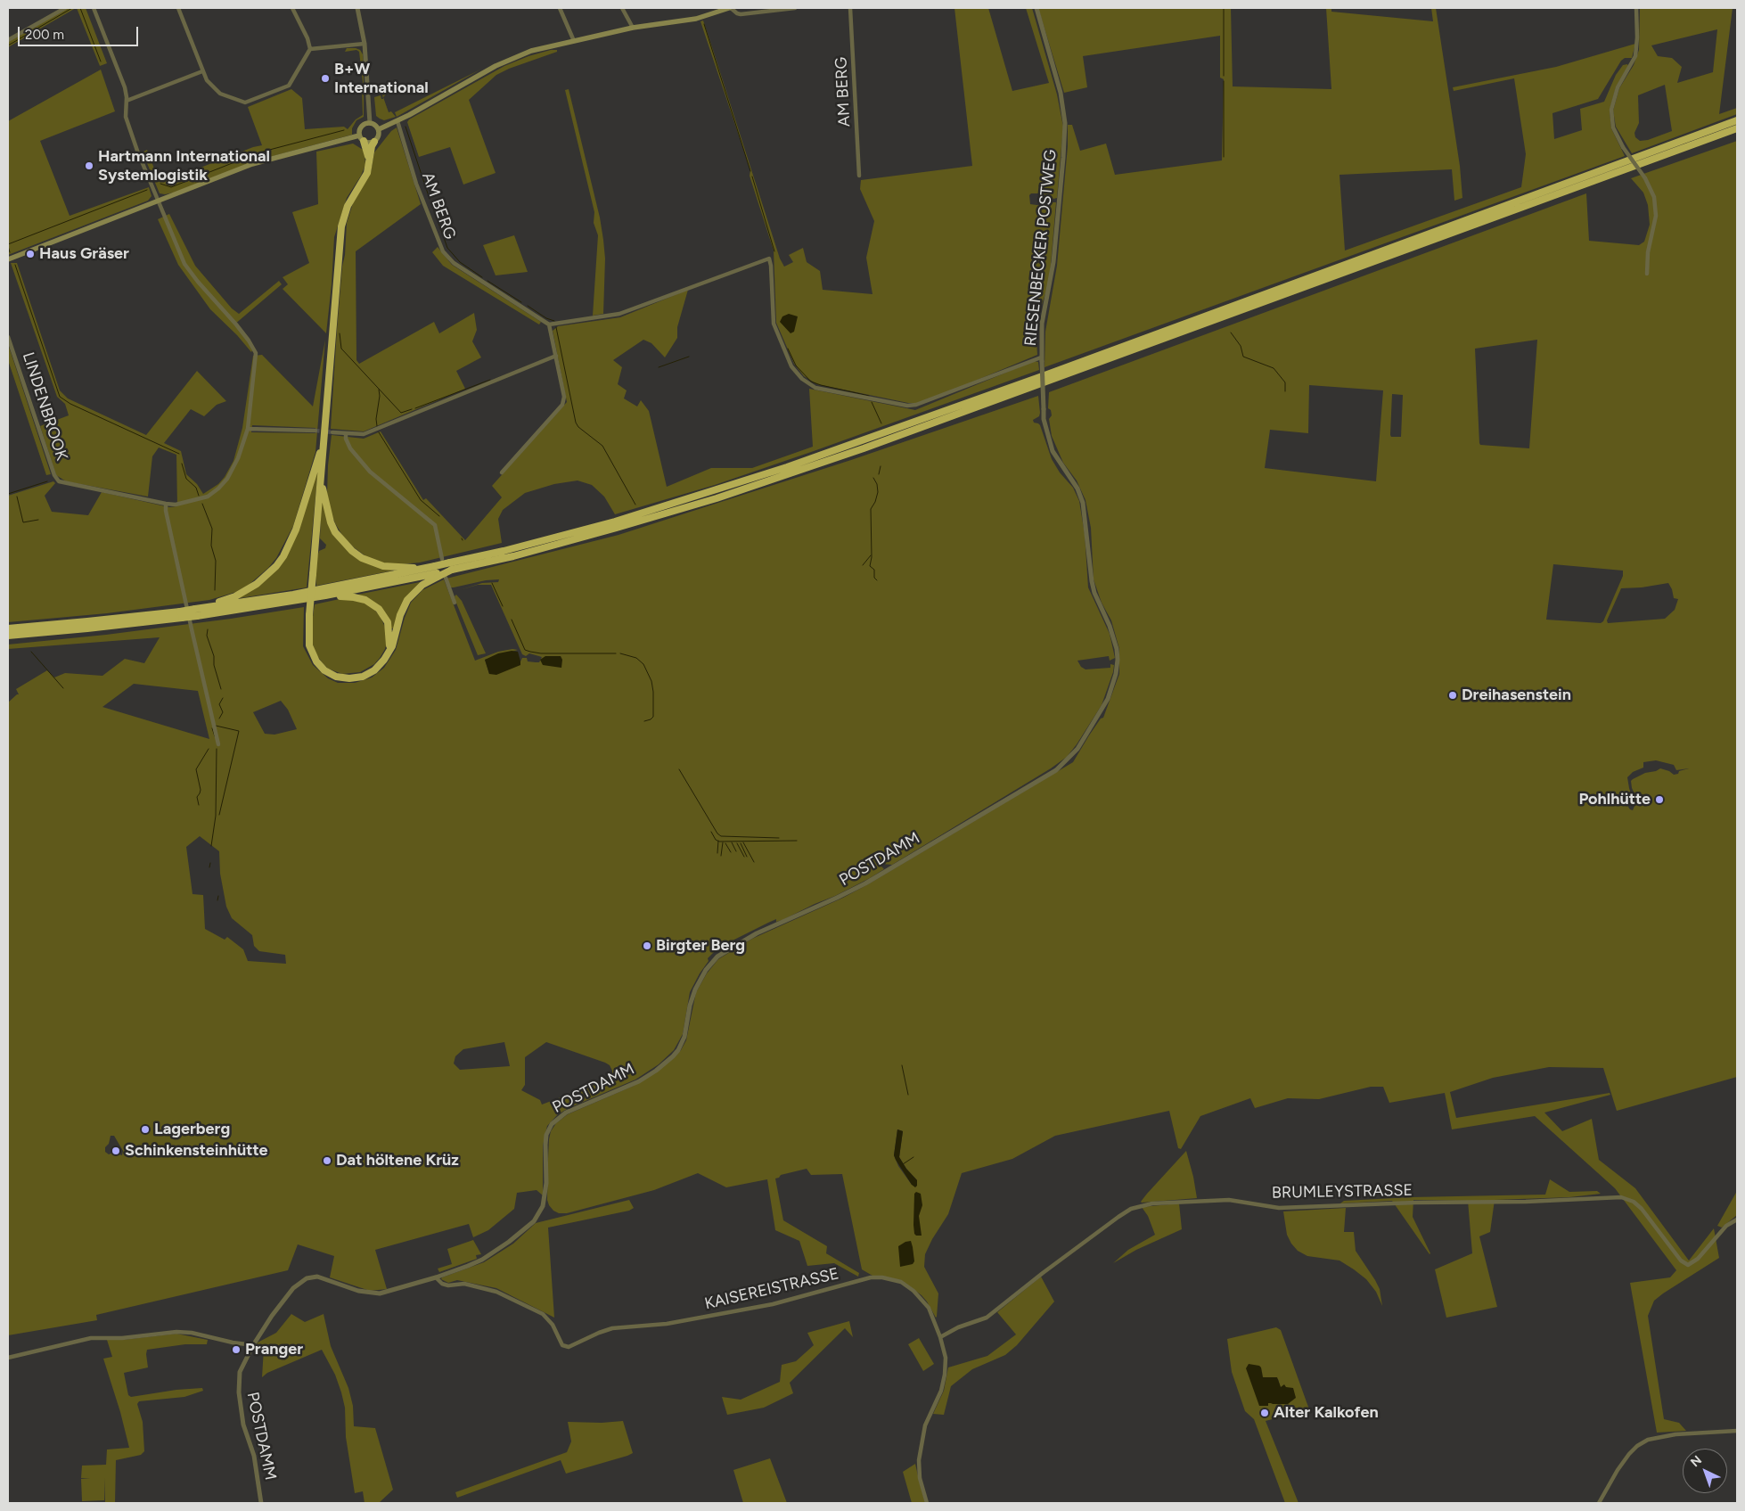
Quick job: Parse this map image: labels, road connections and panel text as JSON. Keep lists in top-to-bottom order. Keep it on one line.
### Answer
{"streets":{"street":["AM BERG","RIESENBECKER POSTWEG","LINDENBROOK","POSTDAMM","BRUMLEYSTRASSE","KAISEREISTRASSE"]},"crossings":[["RIESENBECKER POSTWEG","POSTDAMM"],["POSTDAMM","KAISEREISTRASSE"],["BRUMLEYSTRASSE","KAISEREISTRASSE"]],"places":["B+W International","Hartmann International Systemlogistik","Haus Gräser","Dreihasenstein","Pohlhütte","Birgter Berg","Lagerberg","Schinkensteinhütte","Dat höltene Krüz","Pranger","Alter Kalkofen"],"scale_bar":"200 m","north":"top left"}
